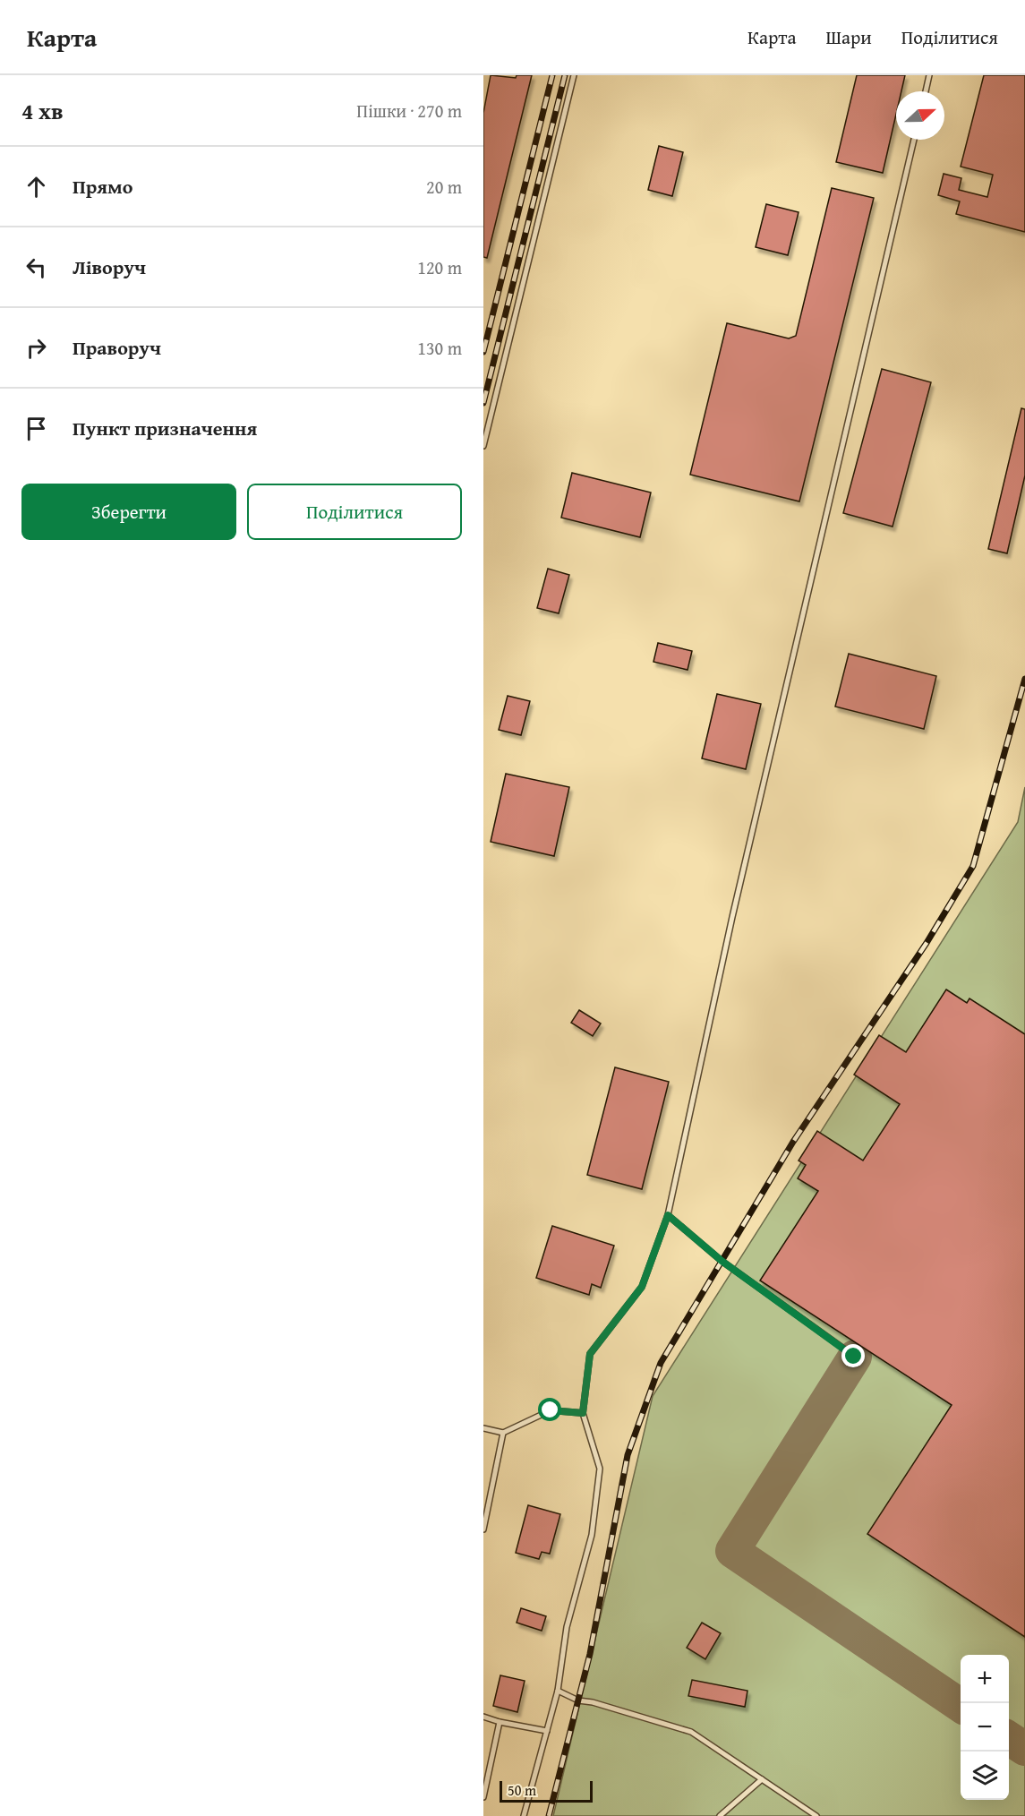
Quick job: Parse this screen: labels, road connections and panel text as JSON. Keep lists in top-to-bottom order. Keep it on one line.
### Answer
{"scale_bar":"50 m","north":"right","page":{"header":"Карта","nav":["Карта","Шари","Поділитися"],"heading":["4 хв","Пішки · 270 m"],"list":[["Прямо","20 m"],["Ліворуч","120 m"],["Праворуч","130 m"],"Пункт призначення"],"buttons":["Зберегти","Поділитися"],"map_buttons":["+","−"],"scale":"50 m"}}
